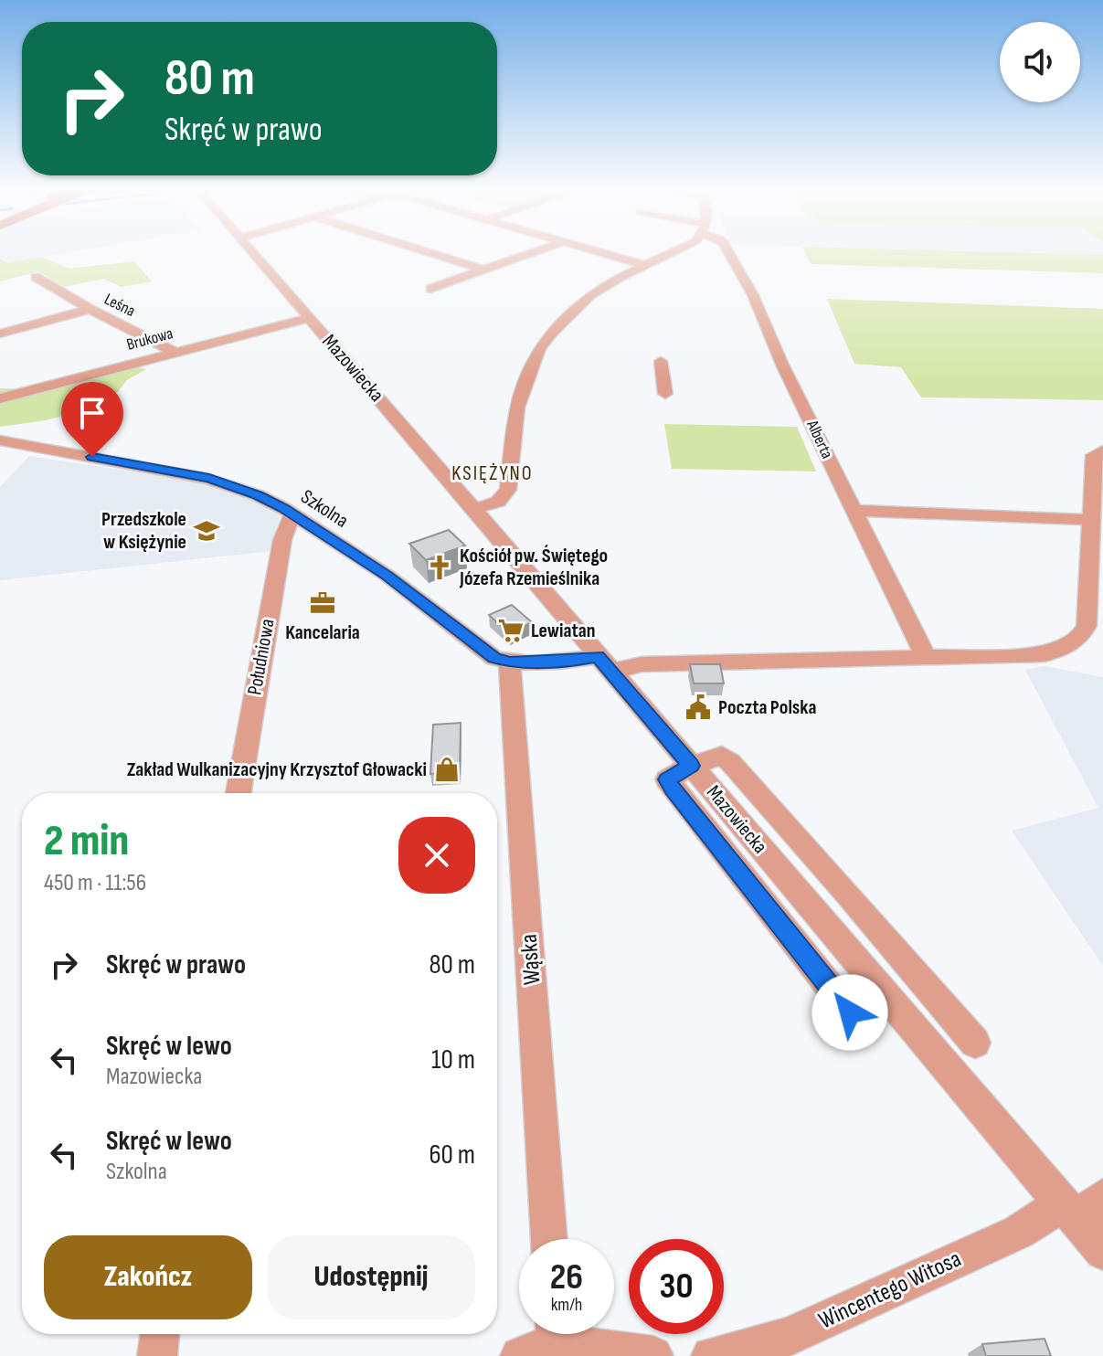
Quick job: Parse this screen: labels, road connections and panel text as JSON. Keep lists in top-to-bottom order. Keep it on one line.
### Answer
{"streets":{"street":["Leśna","Brukowa","Mazowiecka","Alberta","Szkolna","Południowa","Wąska","Wincentego Witosa"]},"crossings":[["Leśna","Brukowa"],["Brukowa","Mazowiecka"],["Mazowiecka","Szkolna"],["Mazowiecka","Wincentego Witosa"],["Szkolna","Południowa"],["Szkolna","Wąska"]],"districts":["KSIĘŻYNO"],"places":{"school or university":["Przedszkole w Księżynie"],"church":["Kościół pw. Świętego Józefa Rzemieślnika"],"office":["Kancelaria"],"supermarket":["Lewiatan"],"public building":["Poczta Polska"],"shop":["Zakład Wulkanizacyjny Krzysztof Głowacki"]},"page":{"turn":["80 m","Skręć w prawo"],"heading":["2 min","450 m · 11:56"],"list":[{"name":"Skręć w prawo","value":"80 m"},{"name":"Skręć w lewo","note":"Mazowiecka","value":"10 m"},{"name":"Skręć w lewo","note":"Szkolna","value":"60 m"}],"buttons":["Zakończ","Udostępnij"],"speed":"26 km/h","limit":"30"}}
